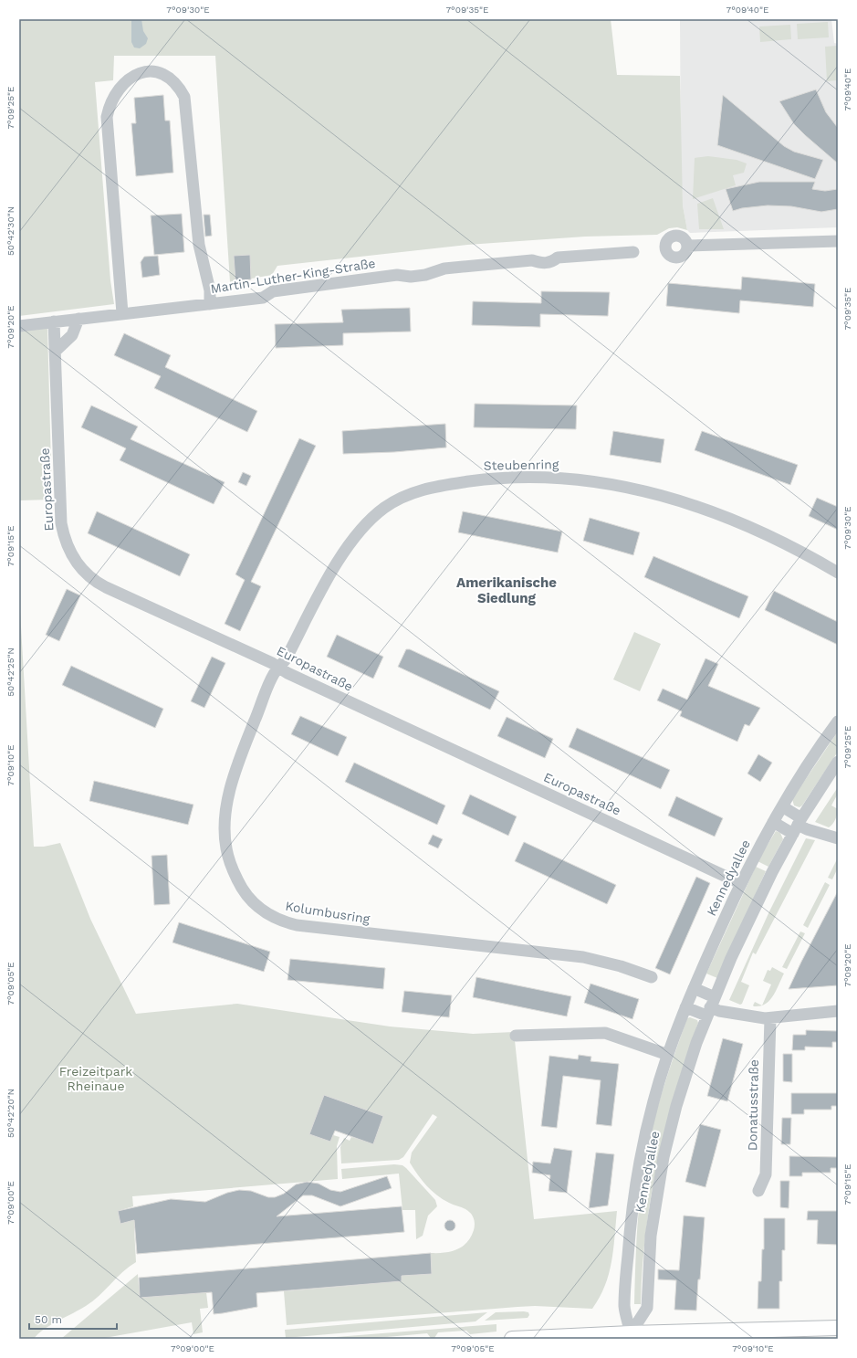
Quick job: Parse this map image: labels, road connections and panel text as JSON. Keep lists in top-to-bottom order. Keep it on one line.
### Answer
{"streets":{"street":["Martin-Luther-King-Straße","Steubenring","Europastraße","Kennedyallee","Kolumbusring","Donatusstraße"]},"crossings":[["Martin-Luther-King-Straße","Europastraße"],["Steubenring","Europastraße"],["Steubenring","Kolumbusring"],["Europastraße","Kennedyallee"],["Europastraße","Kolumbusring"]],"districts":["Amerikanische Siedlung"],"parks":["Freizeitpark Rheinaue"],"scale_bar":"50 m","coordinates":["7°09'30\"E","7°09'35\"E","7°09'40\"E","7°09'25\"E","50°42'30\"N","7°09'20\"E","7°09'15\"E","50°42'25\"N","7°09'10\"E","7°09'05\"E","50°42'20\"N","7°09'00\"E"]}
